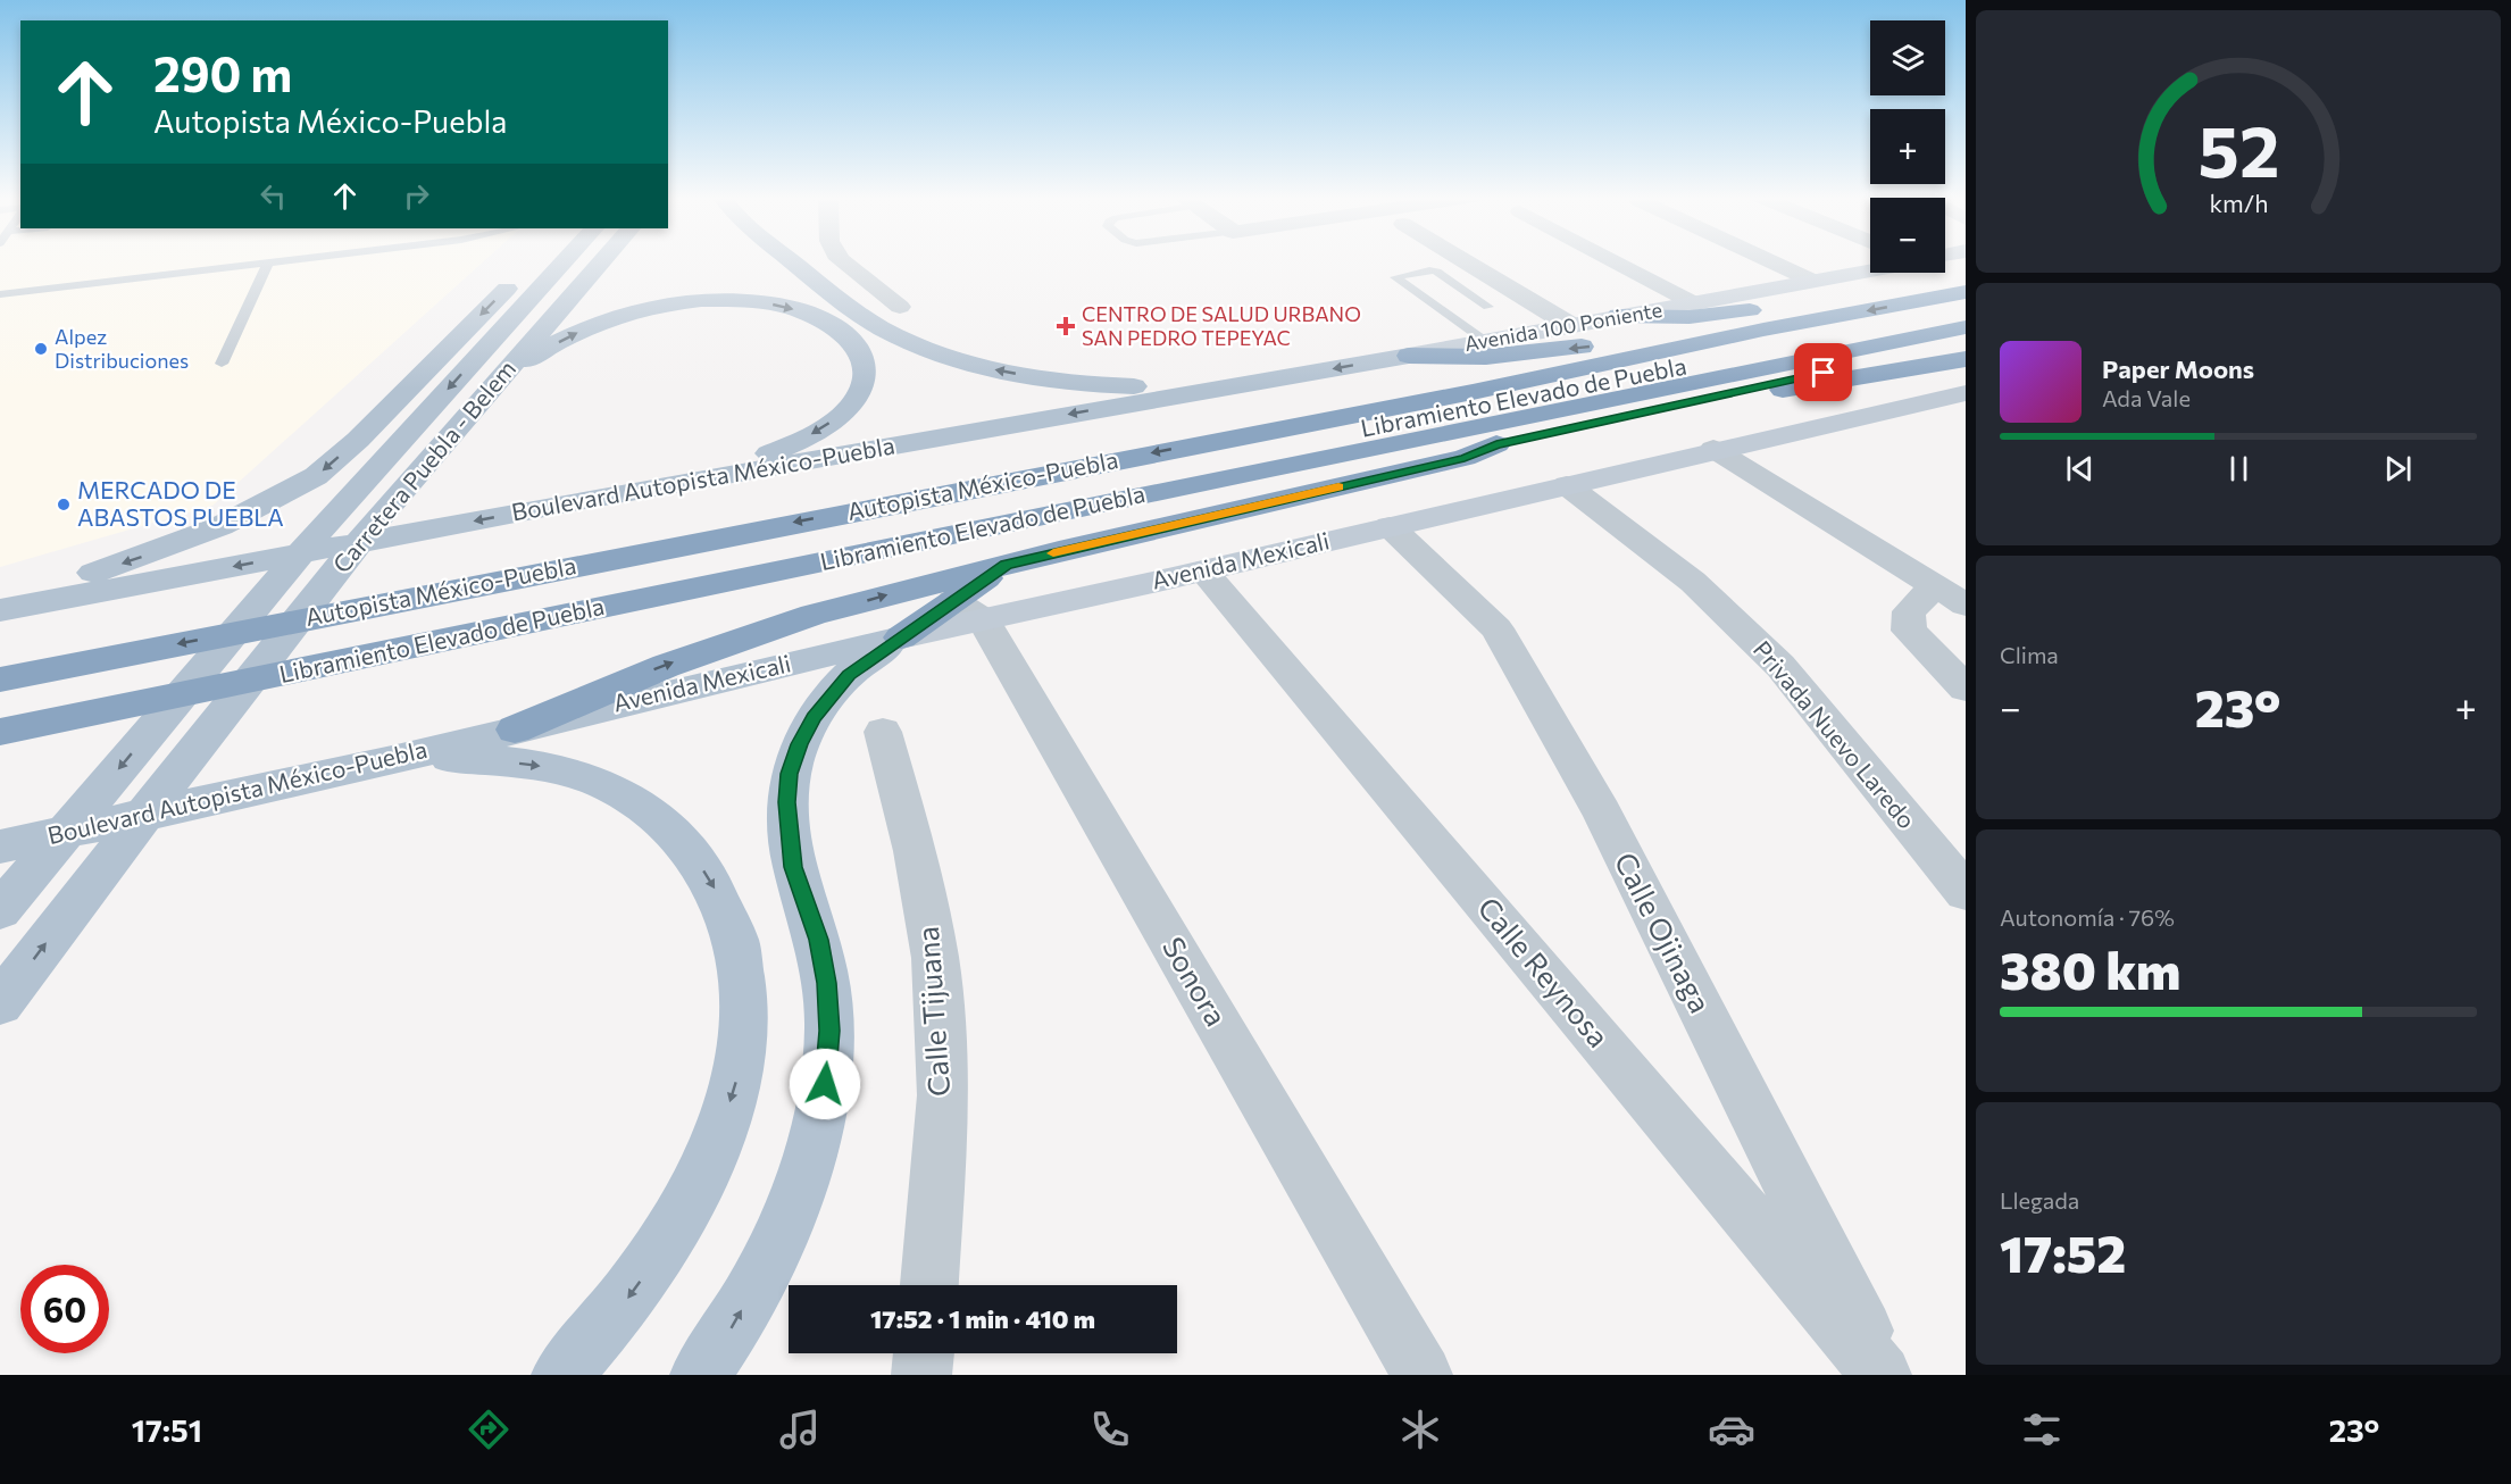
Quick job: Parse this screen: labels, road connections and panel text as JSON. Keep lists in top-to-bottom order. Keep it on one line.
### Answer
{"streets":{"highway":["Libramiento Elevado de Puebla","Autopista México-Puebla"],"main road":["Carretera Puebla - Belem","Boulevard Autopista México-Puebla","Avenida Mexicali"],"street":["Avenida 100 Poniente","Privada Nuevo Laredo","Calle Ojinaga","Calle Reynosa","Sonora","Calle Tijuana"]},"crossings":[["Avenida 100 Poniente","Boulevard Autopista México-Puebla"],["Boulevard Autopista México-Puebla","Avenida Mexicali"],["Avenida Mexicali","Privada Nuevo Laredo"],["Avenida Mexicali","Calle Ojinaga"],["Avenida Mexicali","Calle Reynosa"],["Avenida Mexicali","Sonora"],["Calle Ojinaga","Calle Reynosa"]],"places":{"health":["CENTRO DE SALUD URBANO SAN PEDRO TEPEYAC"],"other":["Alpez Distribuciones","MERCADO DE ABASTOS PUEBLA"]},"page":{"map_buttons":["+","−"],"turn":["290 m","Autopista México-Puebla"],"song":["Paper Moons","Ada Vale"],"tile":["Clima",["Autonomía · 76%","380 km"],["Llegada","17:52"]],"heat":["−","23°","+"],"limit":"60","trip":"17:52 · 1 min · 410 m","tabs":["17:51","23°"],"gauge":["52","km/h"]}}
